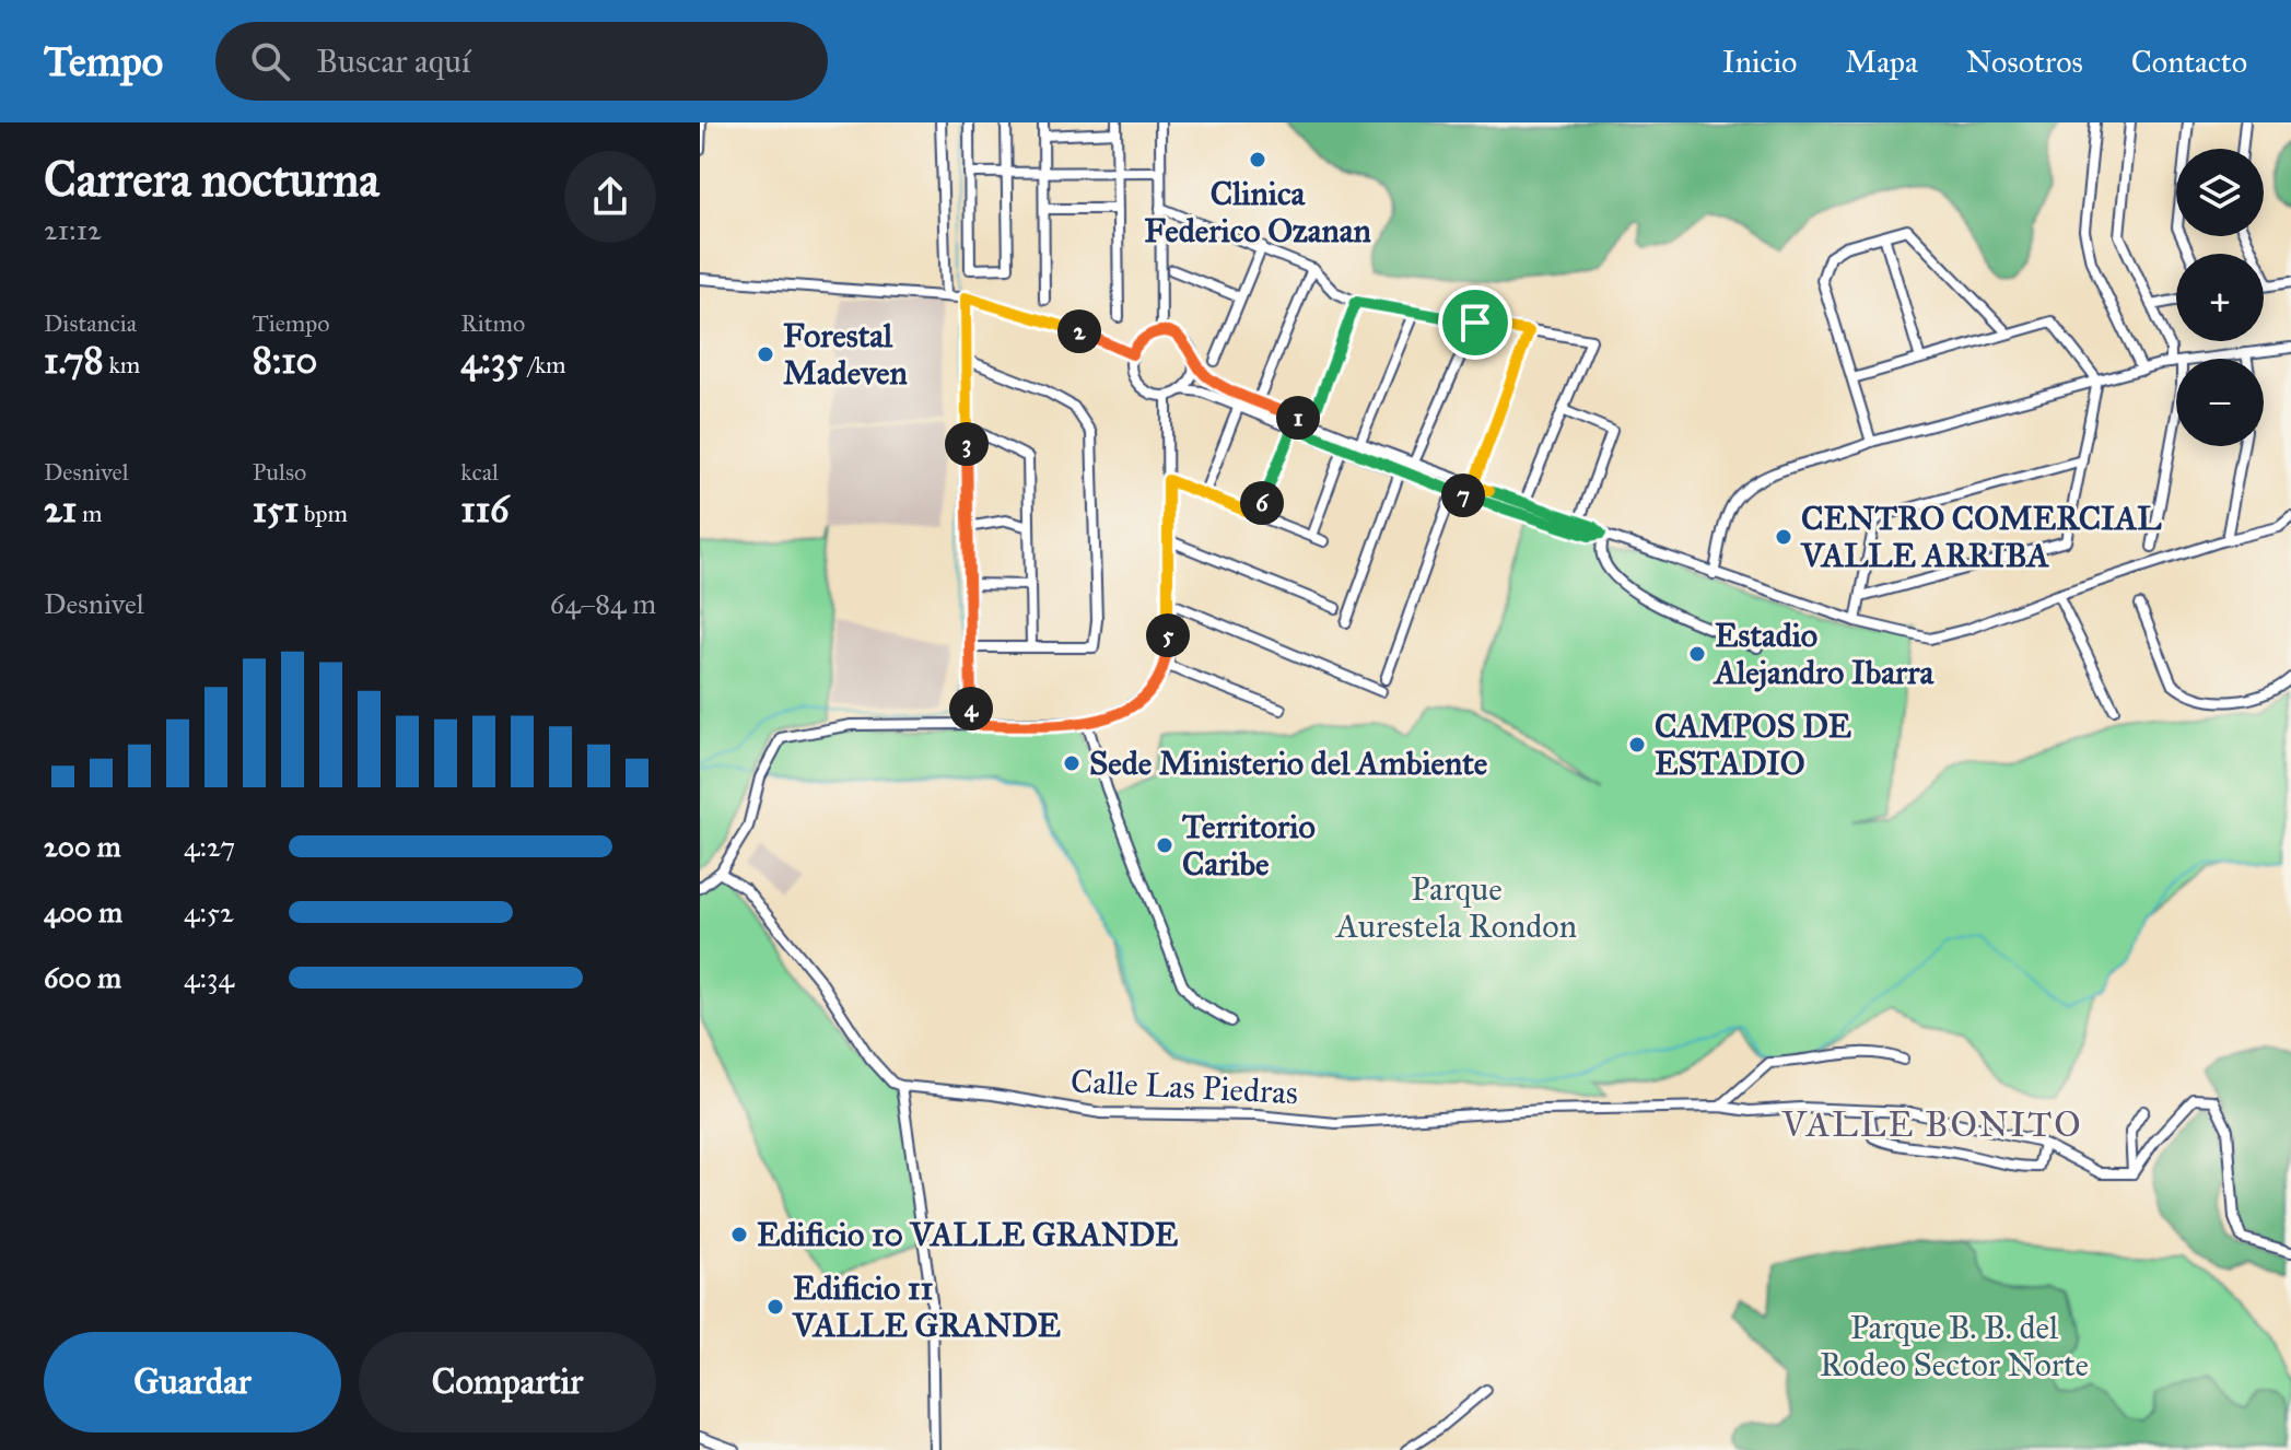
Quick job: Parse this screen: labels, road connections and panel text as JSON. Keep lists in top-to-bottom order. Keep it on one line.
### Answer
{"streets":{"street":["Calle Las Piedras"]},"districts":["VALLE BONITO"],"parks":["Parque Aurestela Rondon","Parque B. B. del Rodeo Sector Norte"],"places":["Clinica Federico Ozanan","Forestal Madeven","CENTRO COMERCIAL VALLE ARRIBA","Estadio Alejandro Ibarra","CAMPOS DE ESTADIO","Sede Ministerio del Ambiente","Territorio Caribe","Edificio 10 VALLE GRANDE","Edificio 11 VALLE GRANDE"],"page":{"header":"Tempo","search":"Buscar aquí","nav":["Inicio","Mapa","Nosotros","Contacto"],"heading":["Carrera nocturna","21:12"],"map_buttons":["+","−"],"stats":[["Distancia","1.78 km"],["Tiempo","8:10"],["Ritmo","4:35 /km"],["Desnivel","21 m"],["Pulso","151 bpm"],["kcal","116"]],"pins":["2","1","3","7","6","5","4"],"chart":["Desnivel","64–84 m"],"list":[{"name":"200 m","note":"4:27"},{"name":"400 m","note":"4:52"},{"name":"600 m","note":"4:34"}],"buttons":["Guardar","Compartir"]}}
